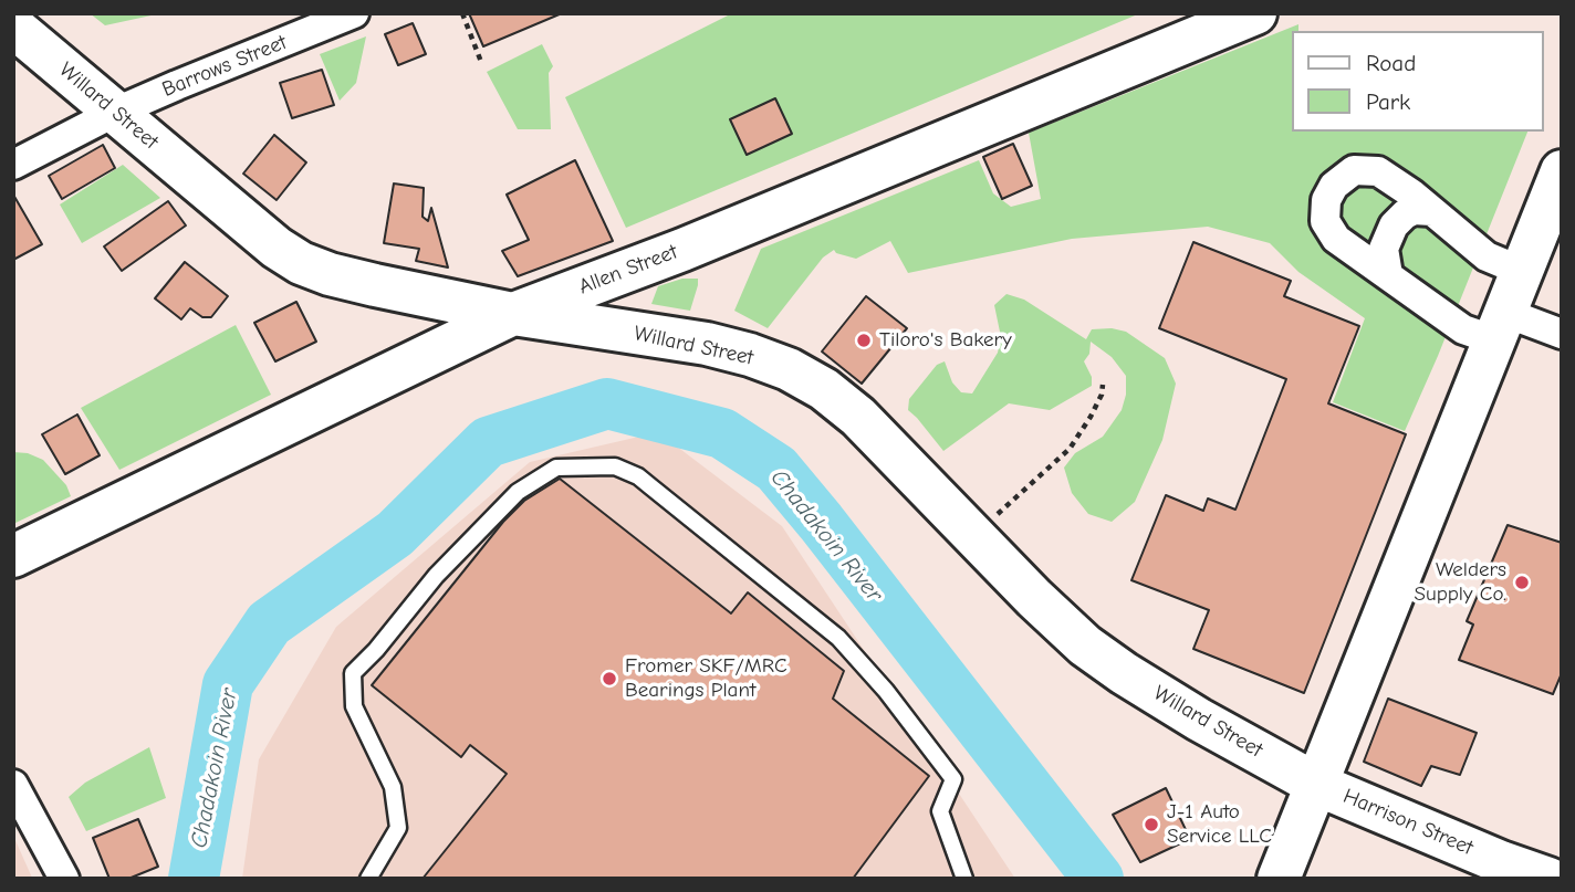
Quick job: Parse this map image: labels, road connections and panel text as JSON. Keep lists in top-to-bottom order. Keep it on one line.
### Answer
{"streets":{"street":["Barrows Street","Willard Street","Allen Street","Harrison Street"]},"crossings":[["Barrows Street","Willard Street"],["Willard Street","Allen Street"],["Willard Street","Harrison Street"]],"water":["Chadakoin River"],"places":["Tiloro's Bakery","Welders Supply Co.","Fromer SKF/MRC Bearings Plant","J-1 Auto Service LLC"],"legend":["Road","Park"]}
